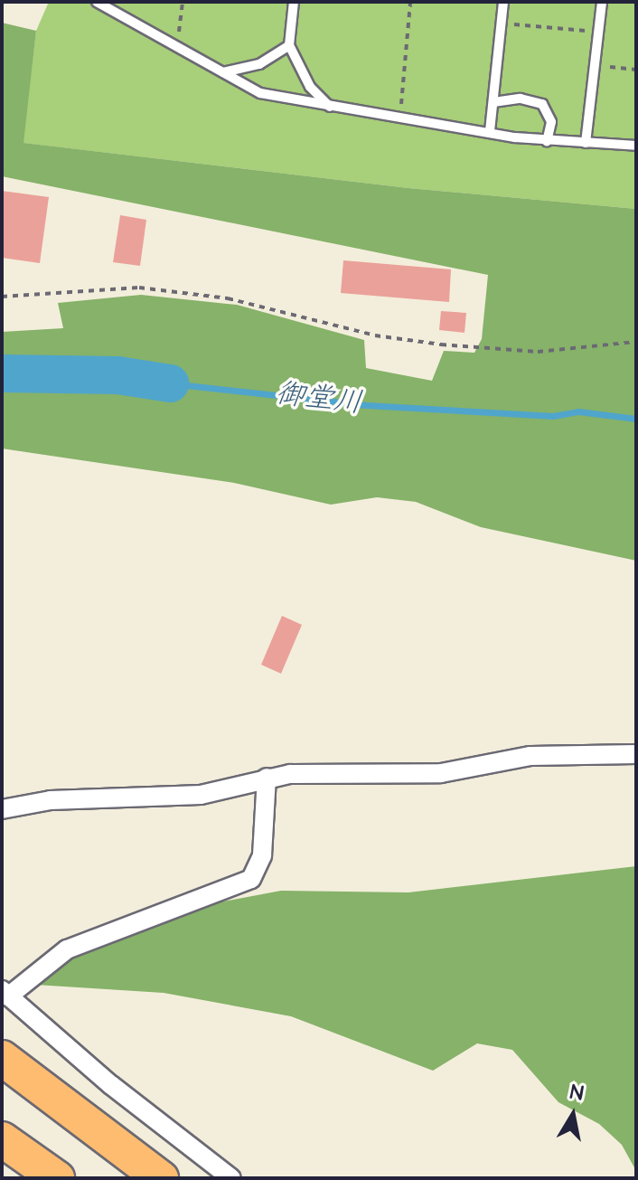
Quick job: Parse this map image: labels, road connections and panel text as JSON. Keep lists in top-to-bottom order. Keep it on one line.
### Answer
{"water":["御堂川"],"north":"top"}
